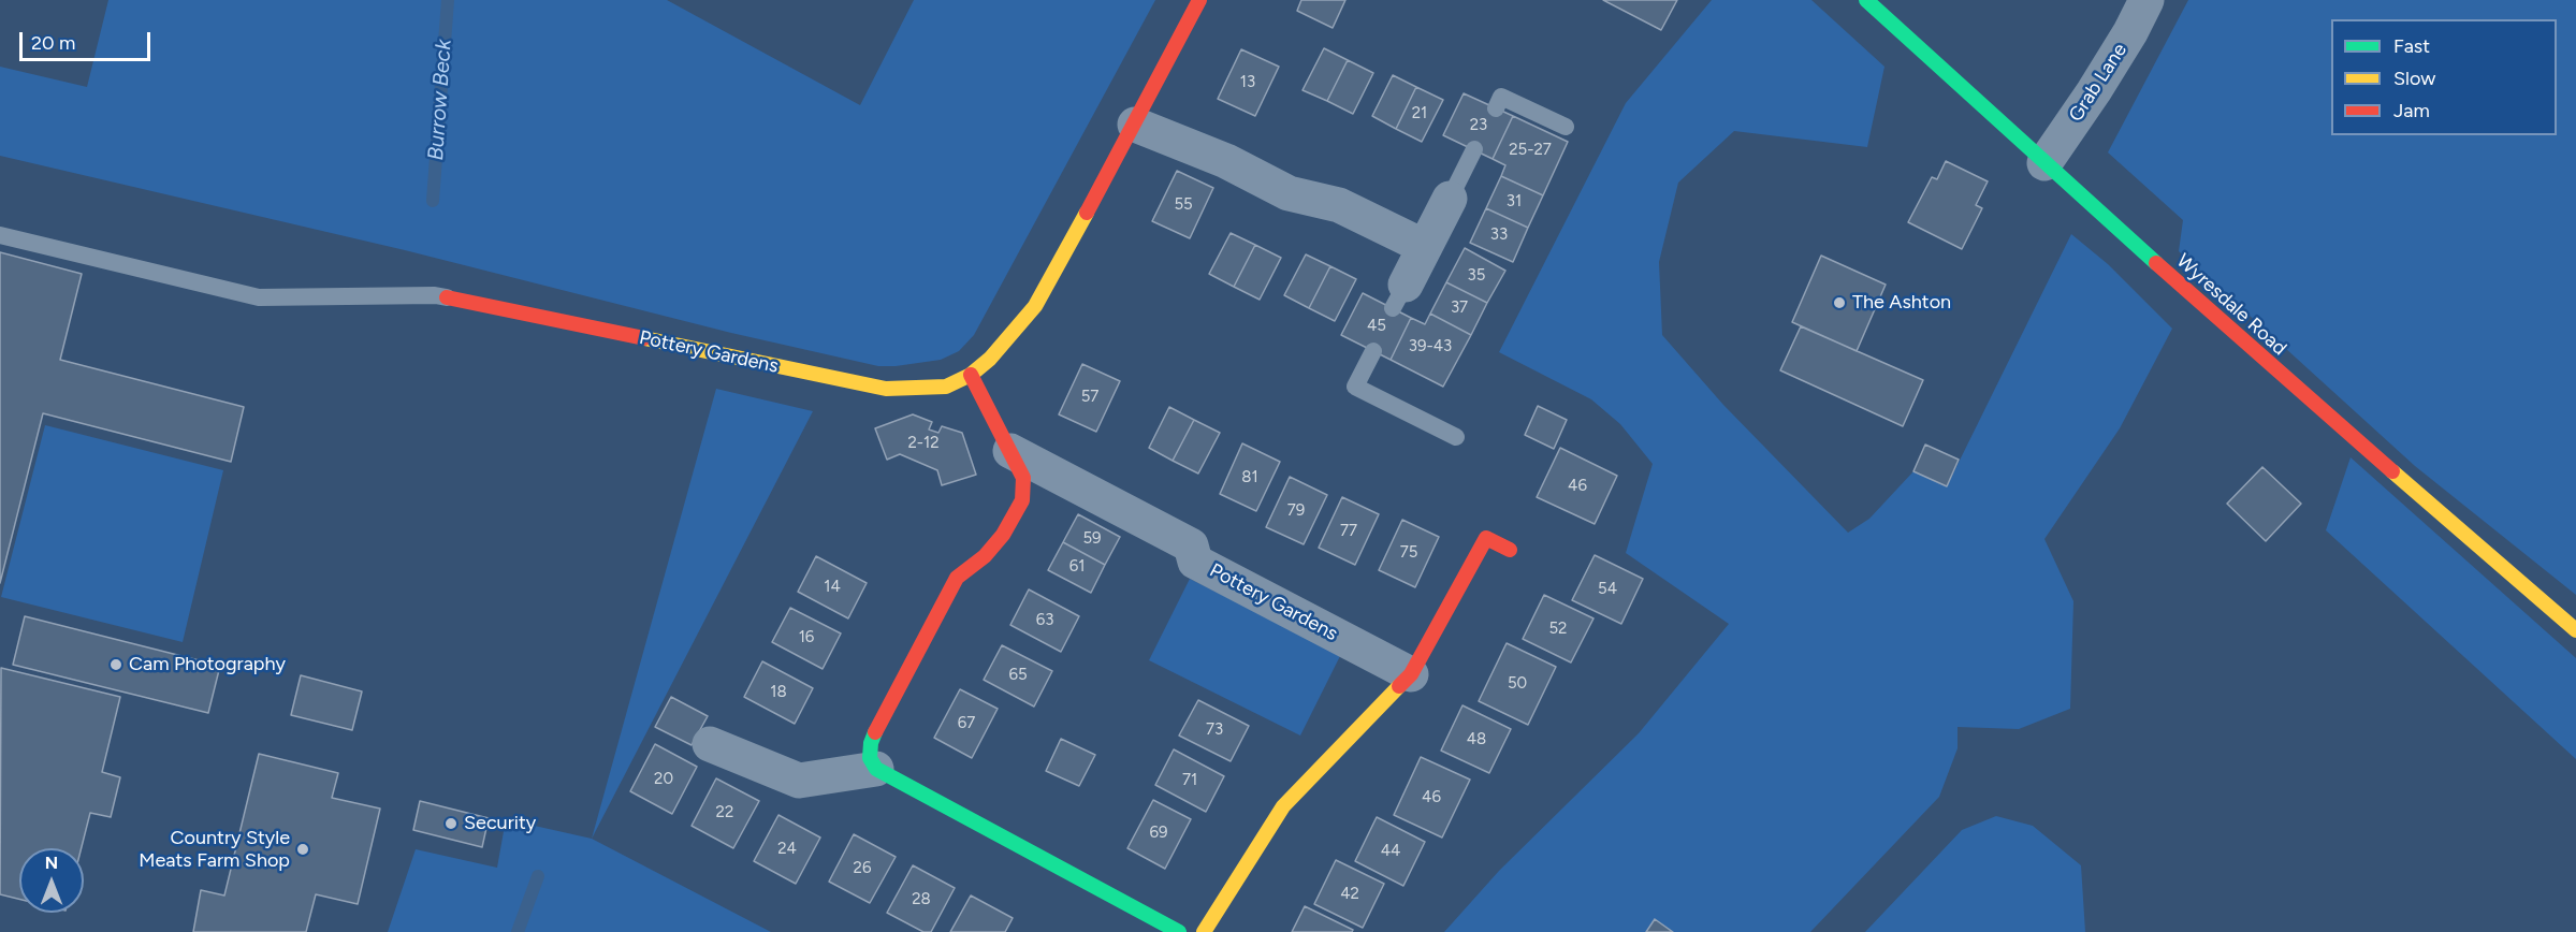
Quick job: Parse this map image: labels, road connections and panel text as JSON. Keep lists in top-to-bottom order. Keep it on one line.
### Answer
{"streets":{"street":["Grab Lane","Wyresdale Road","Pottery Gardens"]},"crossings":[["Grab Lane","Wyresdale Road"]],"water":["Burrow Beck"],"places":["The Ashton","Cam Photography","Security","Country Style Meats Farm Shop"],"house_numbers":["13","21","23","25-27","31","55","33","35","37","45","39-43","57","2-12","81","46","79","77","59","75","61","14","54","63","52","16","65","50","18","67","73","48","20","71","46","22","69","24","44","26","42","28"],"legend":["Fast","Slow","Jam"],"scale_bar":"20 m","north":"top"}
